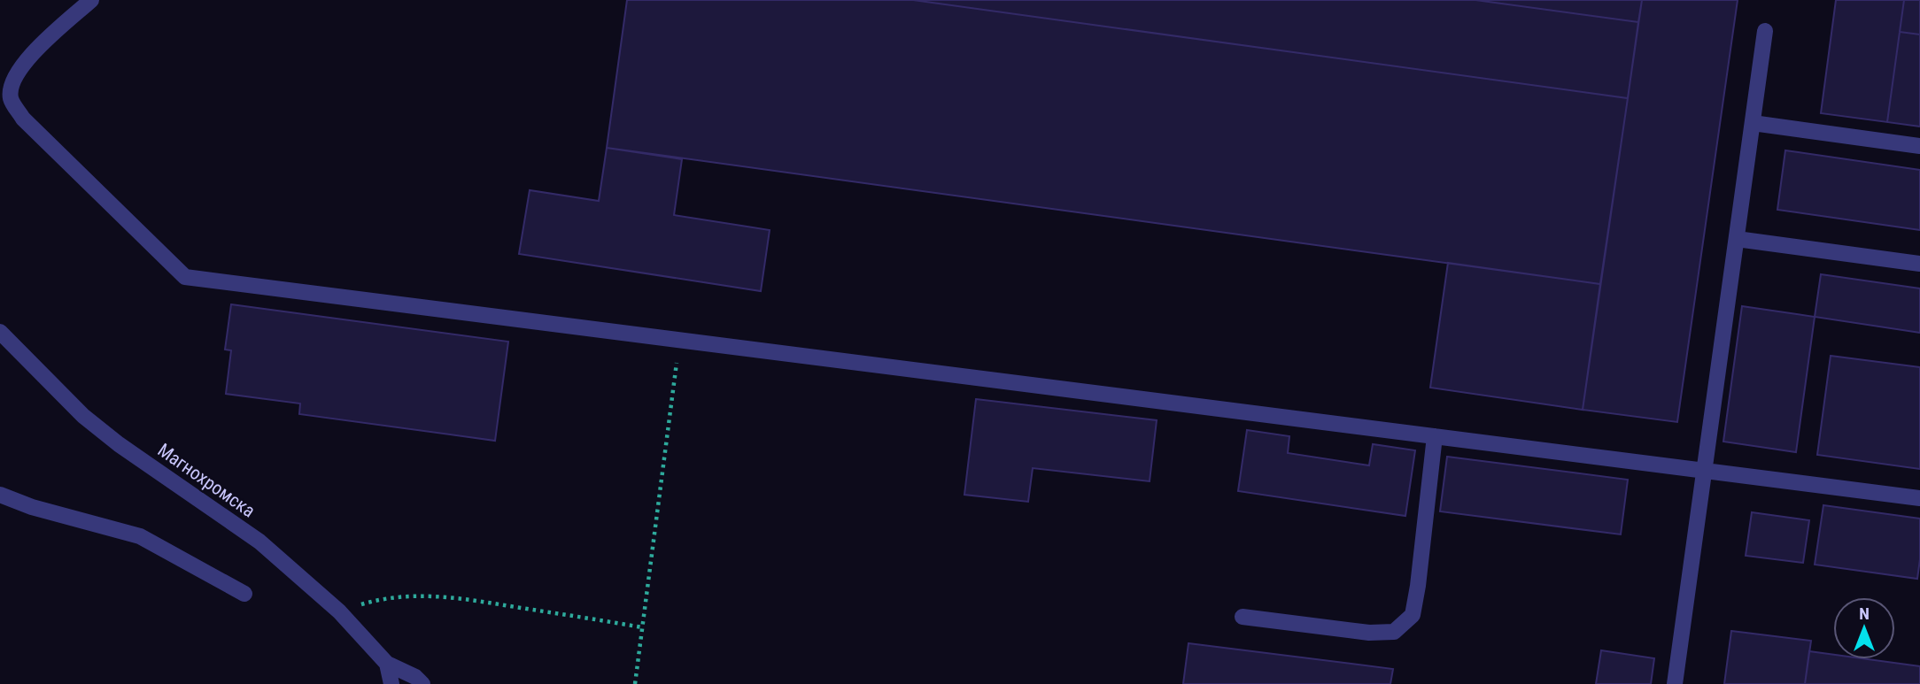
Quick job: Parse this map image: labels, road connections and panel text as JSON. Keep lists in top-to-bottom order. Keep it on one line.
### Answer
{"streets":{"street":["Магнохромска"]},"north":"top"}
